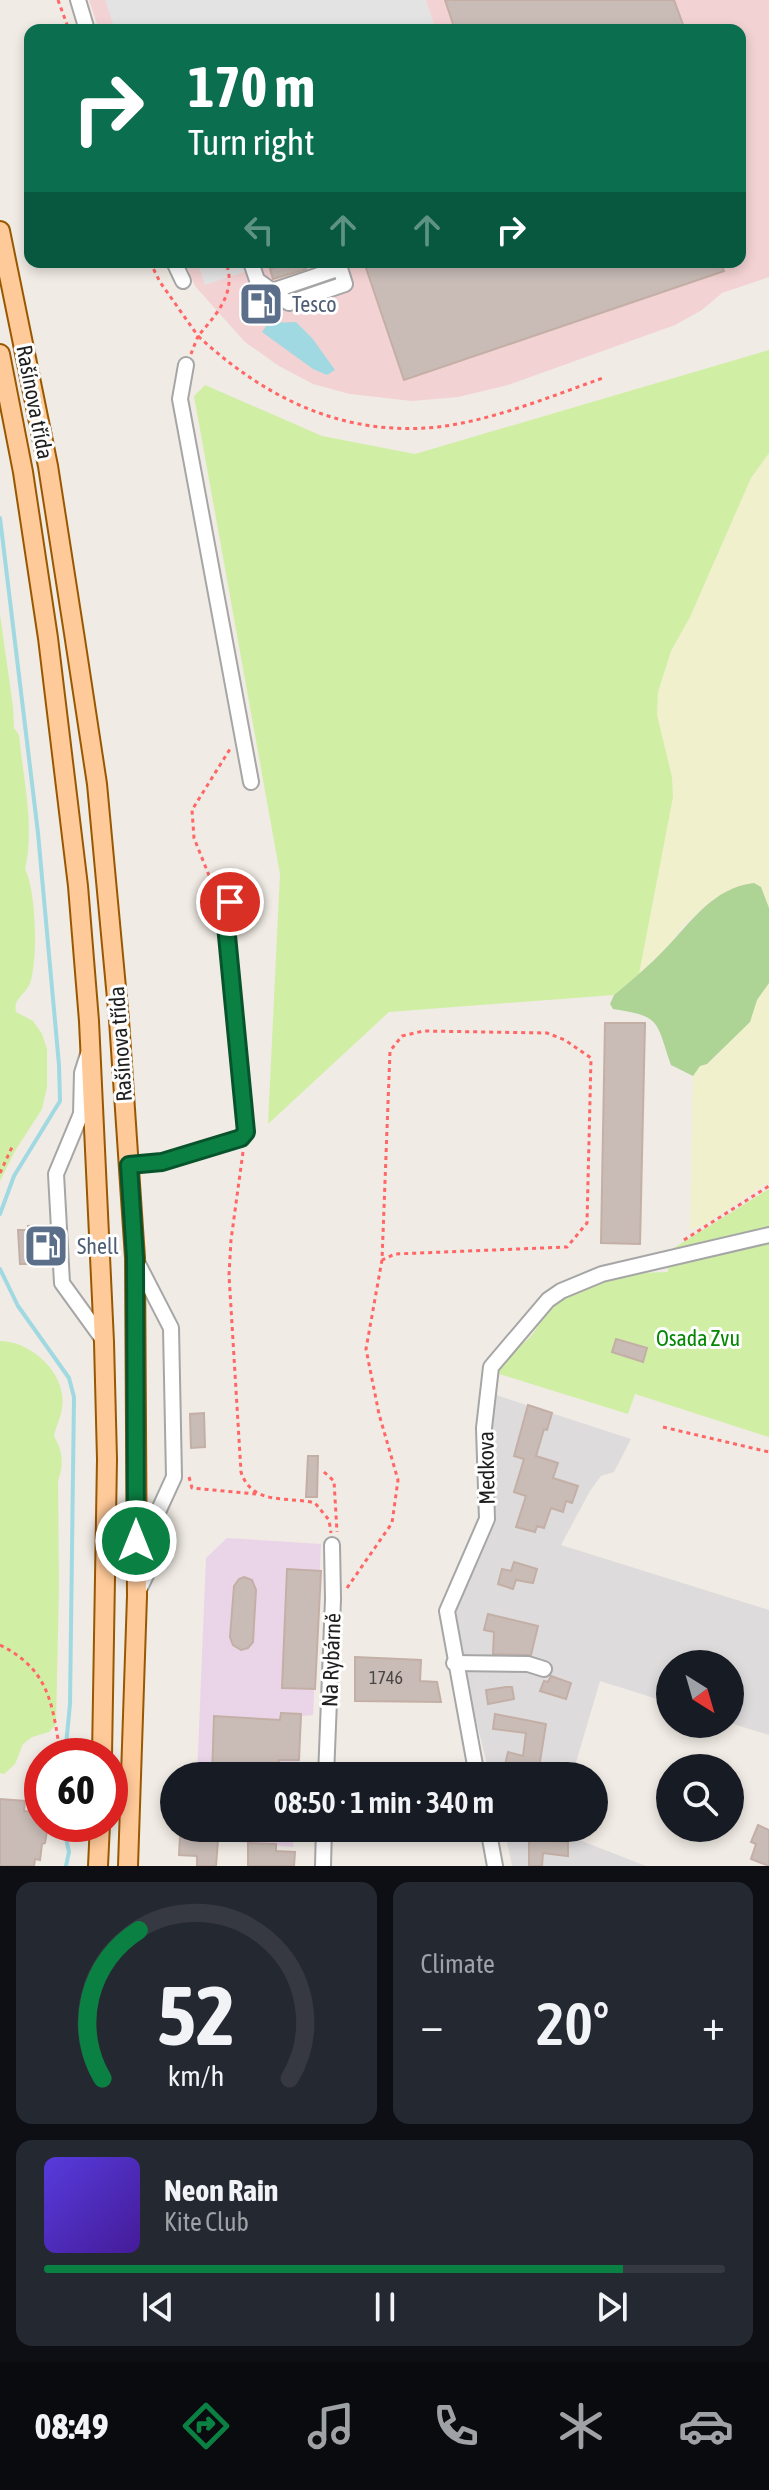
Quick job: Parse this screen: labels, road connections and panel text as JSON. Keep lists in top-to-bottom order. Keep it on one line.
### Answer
{"streets":{"main road":["Rašínova třída"],"street":["Medkova","Na Rybárně"]},"parks":["Osada Zvu"],"places":{"fuel station":["Tesco","Shell"]},"house_numbers":["1746"],"north":"bottom right","page":{"turn":["170 m","Turn right"],"limit":"60","trip":"08:50 · 1 min · 340 m","tile":"Climate","heat":["−","20°","+"],"song":["Neon Rain","Kite Club"],"tabs":"08:49","gauge":["52","km/h"]}}
